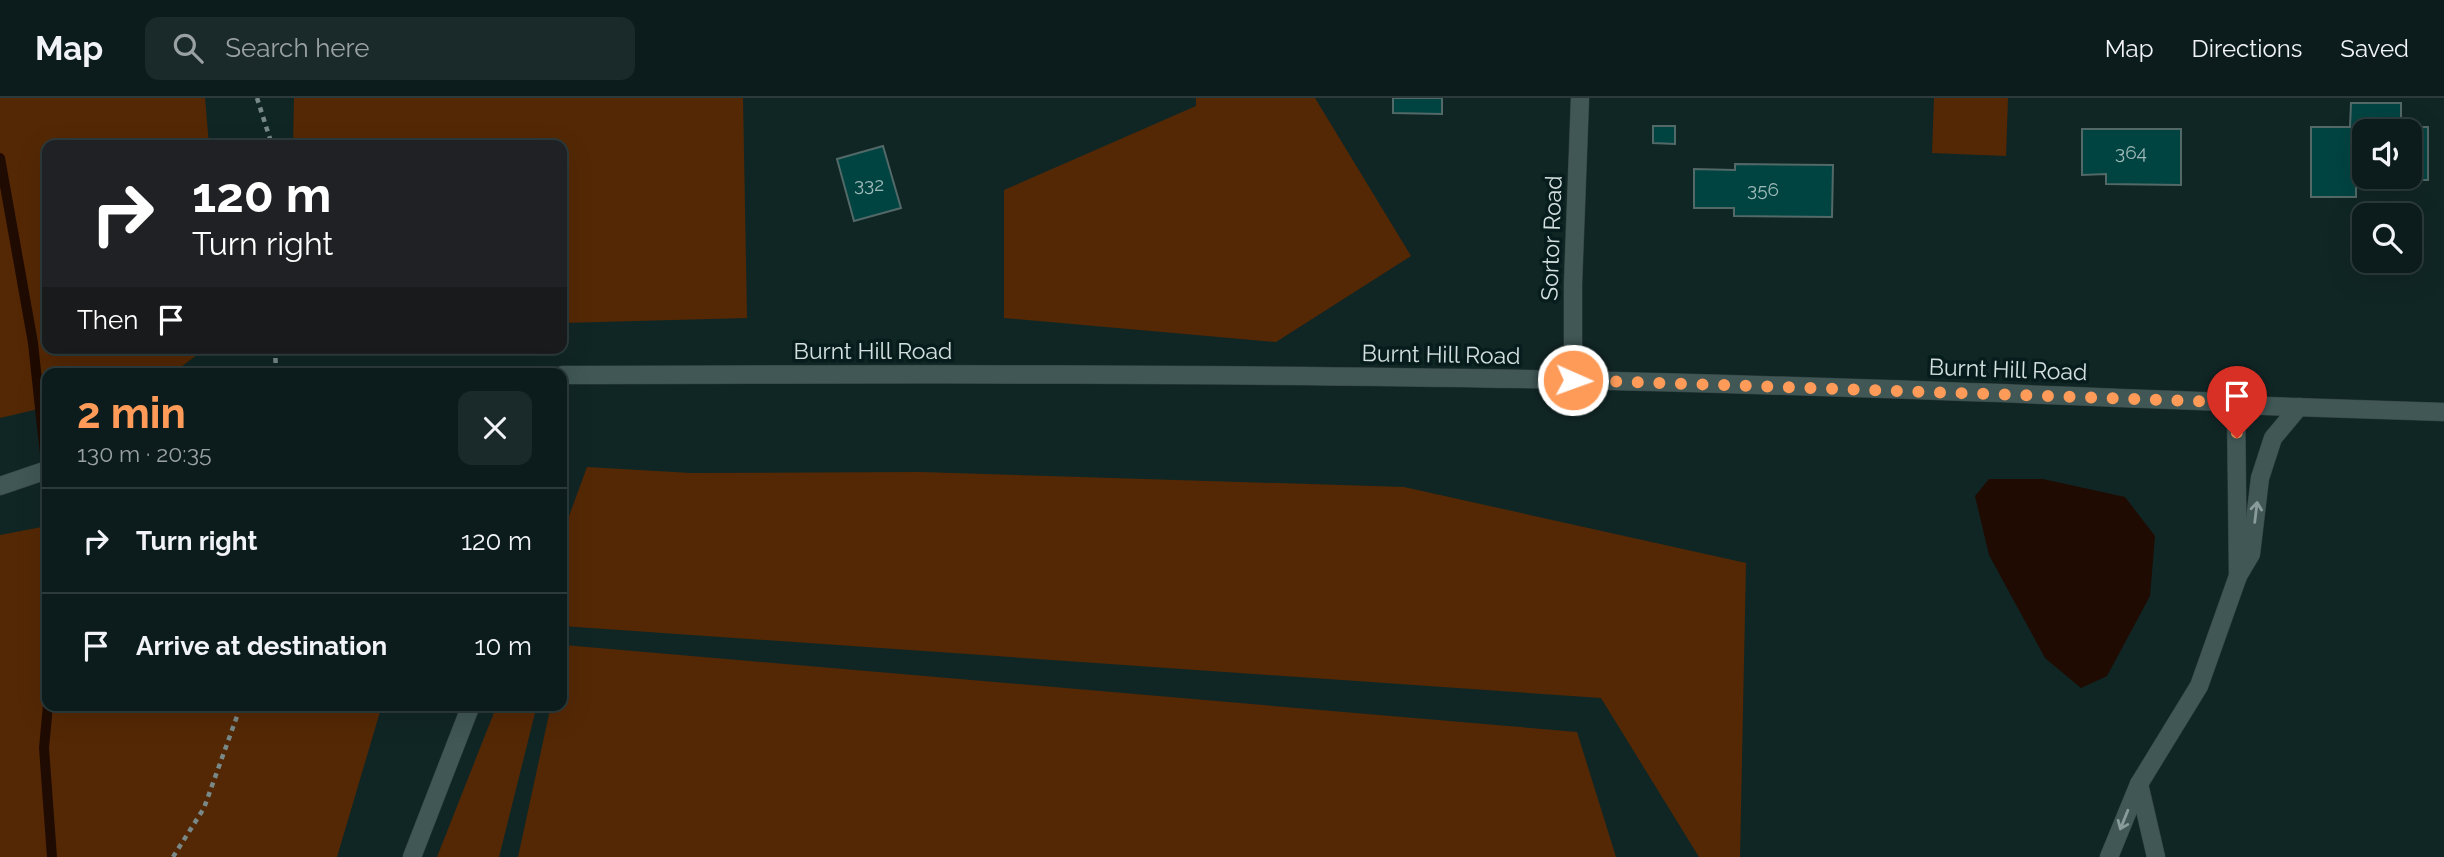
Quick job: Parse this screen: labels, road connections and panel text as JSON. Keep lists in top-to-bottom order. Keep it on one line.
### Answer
{"streets":{"street":["Sortor Road","Burnt Hill Road"]},"crossings":[["Sortor Road","Burnt Hill Road"]],"house_numbers":["364","332","356"],"page":{"header":"Map","search":"Search here","nav":["Map","Directions","Saved"],"turn":["120 m","Turn right"],"then":"Then","heading":["2 min","130 m · 20:35"],"list":[{"name":"Turn right","value":"120 m"},{"name":"Arrive at destination","value":"10 m"}]}}
